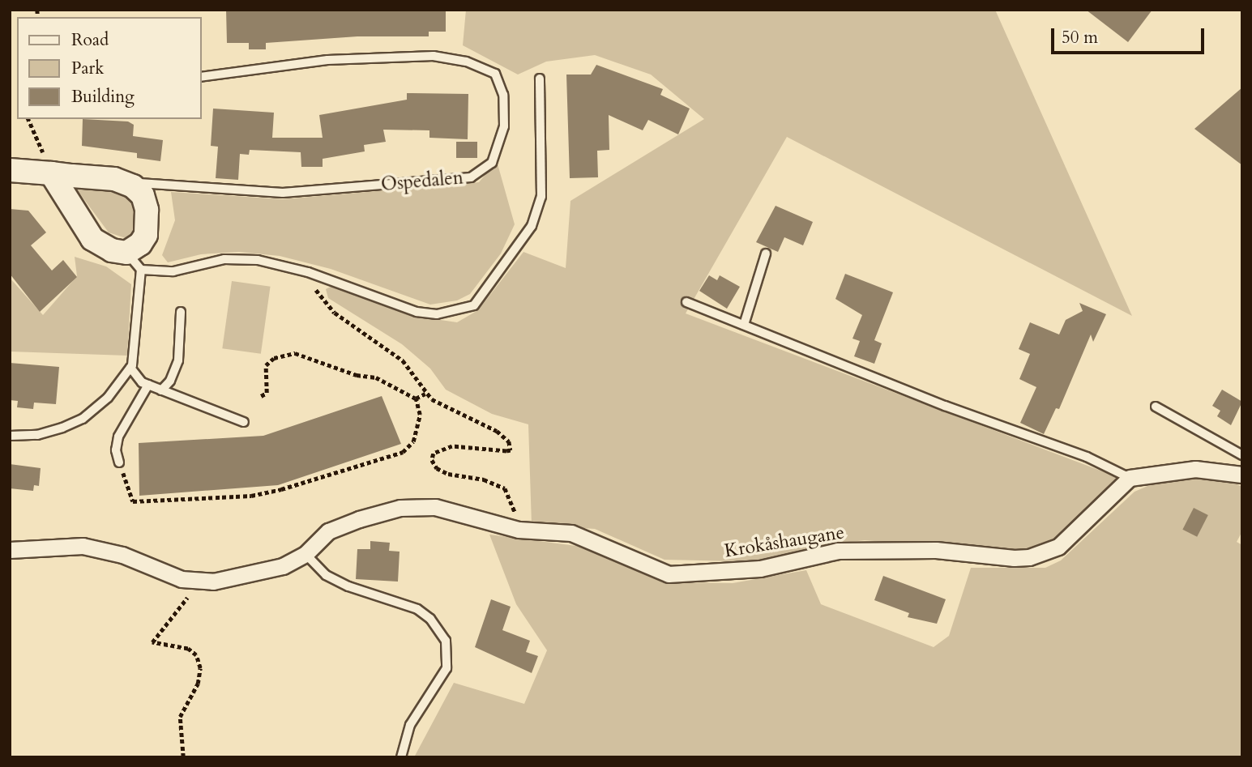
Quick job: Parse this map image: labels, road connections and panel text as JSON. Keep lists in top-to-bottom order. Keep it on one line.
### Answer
{"streets":{"street":["Ospedalen","Krokåshaugane"]},"legend":["Road","Park","Building"],"scale_bar":"50 m"}
